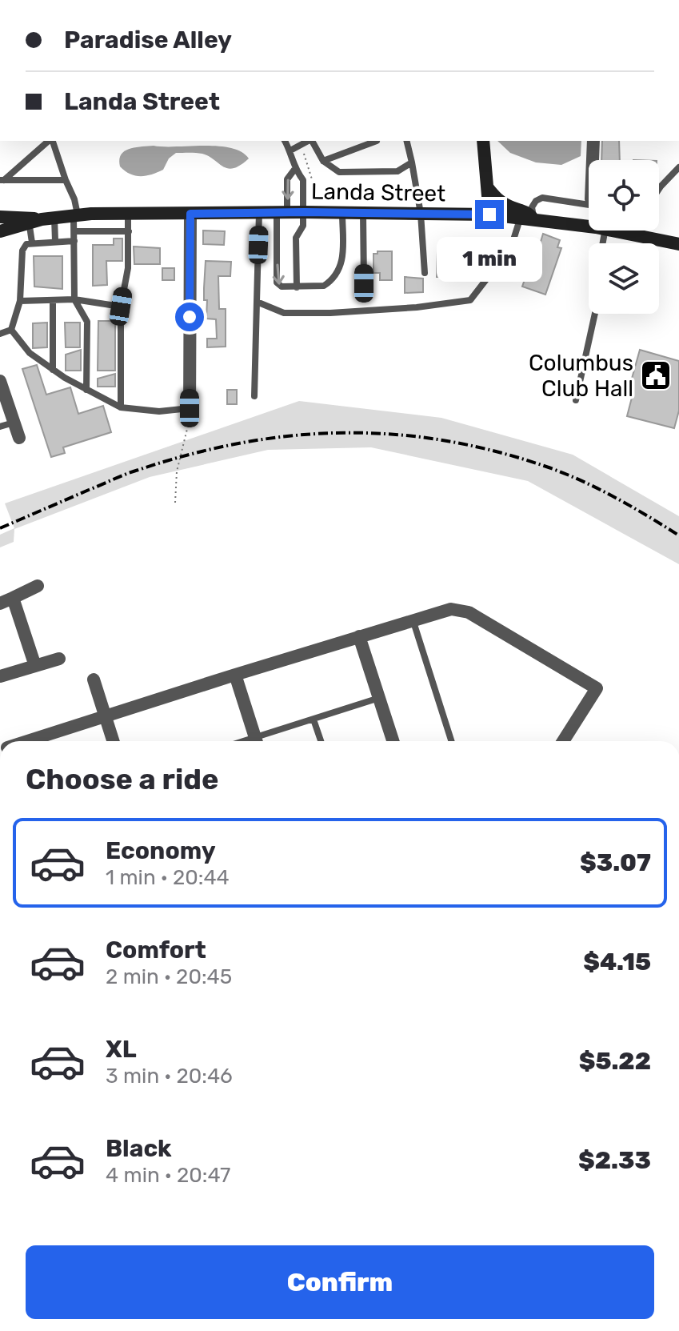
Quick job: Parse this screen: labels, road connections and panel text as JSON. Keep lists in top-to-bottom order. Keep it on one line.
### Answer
{"streets":{"main road":["Landa Street"]},"places":{"public building":["Columbus Club Hall"]},"page":{"banner":["Paradise Alley","Landa Street"],"bubble":"1 min","heading":"Choose a ride","list":[{"name":"Economy","note":"1 min · 20:44","value":"$3.07"},{"name":"Comfort","note":"2 min · 20:45","value":"$4.15"},{"name":"XL","note":"3 min · 20:46","value":"$5.22"},{"name":"Black","note":"4 min · 20:47","value":"$2.33"}],"buttons":"Confirm"}}
